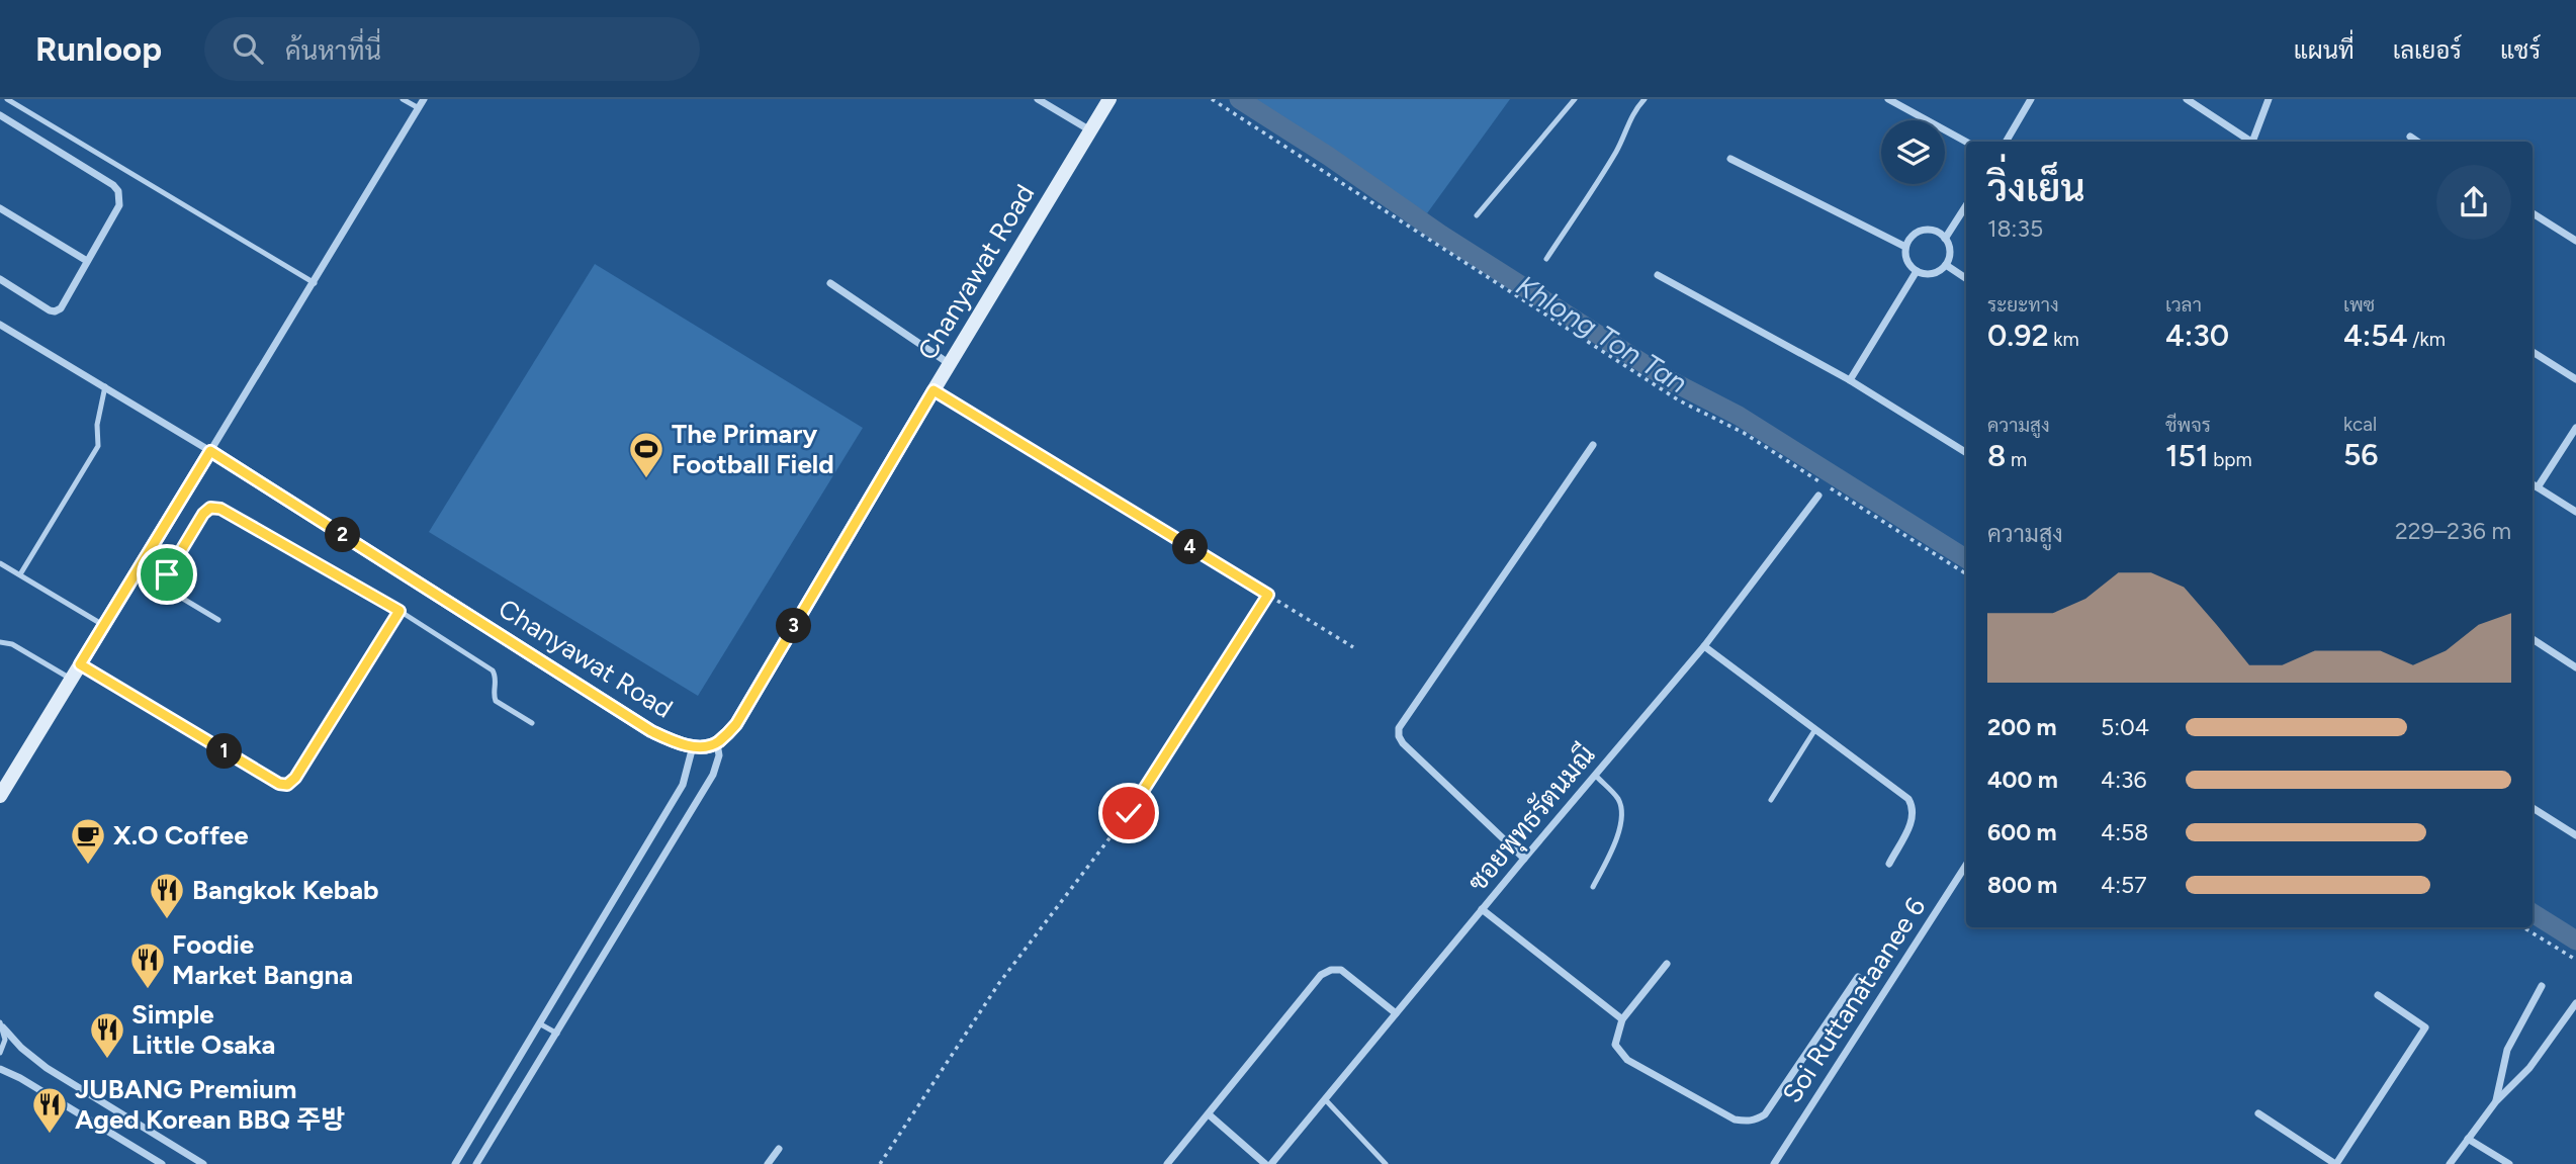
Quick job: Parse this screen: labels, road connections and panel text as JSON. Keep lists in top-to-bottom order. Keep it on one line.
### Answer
{"streets":{"main road":["Chanyawat Road"],"street":["ซอยพุทธรัตนมณี","Soi Ruttanataanee 6"]},"water":["Khlong Ton Tan"],"places":{"sports":["The Primary Football Field"],"cafe":["X.O Coffee"],"restaurant":["Bangkok Kebab","Foodie Market Bangna","Simple Little Osaka","JUBANG Premium Aged Korean BBQ 주방"]},"page":{"header":"Runloop","search":"ค้นหาที่นี่","nav":["แผนที่","เลเยอร์","แชร์"],"heading":["วิ่งเย็น","18:35"],"stats":[["ระยะทาง","0.92 km"],["เวลา","4:30"],["เพซ","4:54 /km"],["ความสูง","8 m"],["ชีพจร","151 bpm"],["kcal","56"]],"chart":["ความสูง","229–236 m"],"pins":["2","4","3","1"],"list":[{"name":"200 m","note":"5:04"},{"name":"400 m","note":"4:36"},{"name":"600 m","note":"4:58"},{"name":"800 m","note":"4:57"}]}}
